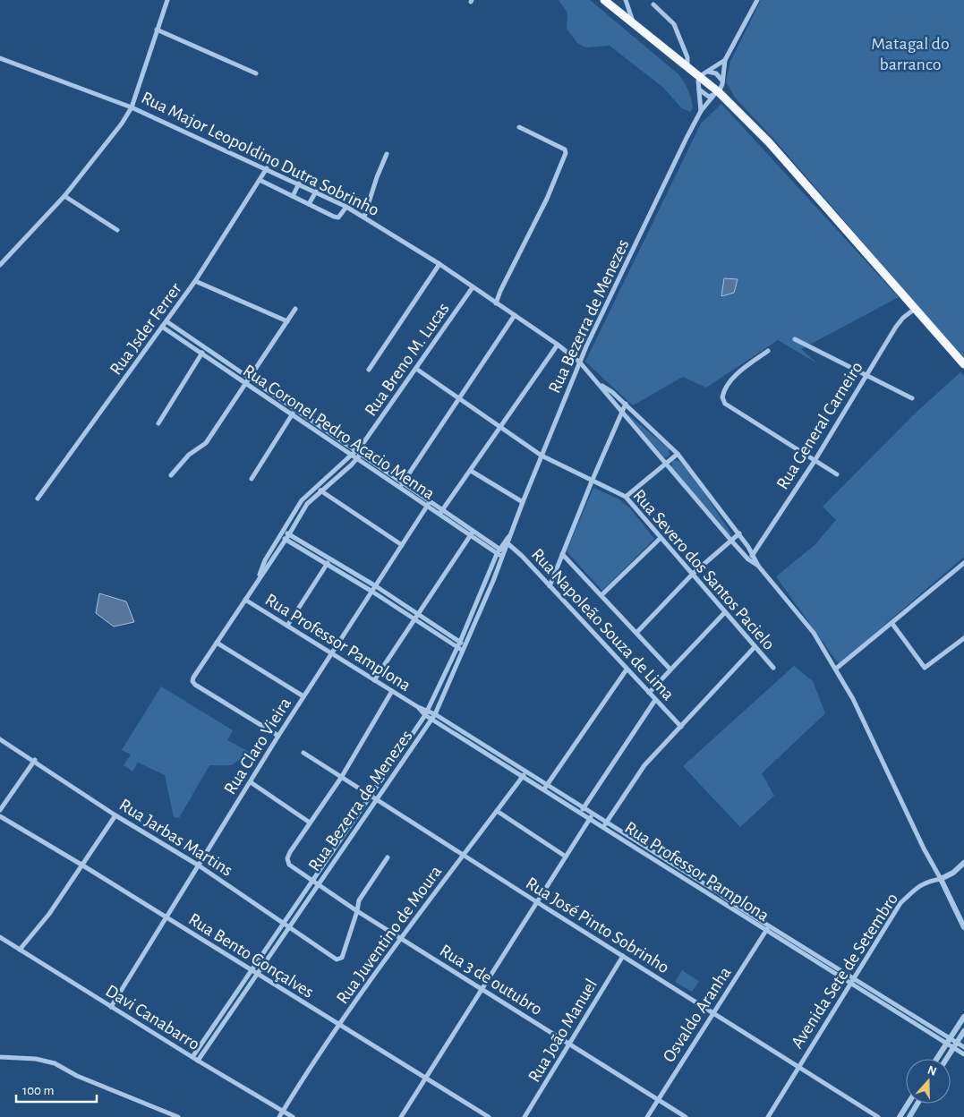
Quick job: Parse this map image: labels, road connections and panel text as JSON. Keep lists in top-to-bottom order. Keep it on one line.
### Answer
{"streets":{"street":["Rua Major Leopoldino Dutra Sobrinho","Rua Bezerra de Menezes","Rua Jsder Ferrer","Rua Breno M. Lucas","Rua General Carneiro","Rua Coronel Pedro Acacio Menna","Rua Severo dos Santos Pacielo","Rua Napoleão Souza de Lima","Rua Professor Pamplona","Rua Claro Vieira","Rua Jarbas Martins","Rua José Pinto Sobrinho","Rua Juventino de Moura","Rua Bento Gonçalves","Avenida Sete de Setembro","Rua 3 de outubro","Osvaldo Aranha","Davi Canabarro","Rua João Manuel"]},"crossings":[["Rua Major Leopoldino Dutra Sobrinho","Rua Bezerra de Menezes"],["Rua Major Leopoldino Dutra Sobrinho","Rua Jsder Ferrer"],["Rua Major Leopoldino Dutra Sobrinho","Rua Breno M. Lucas"],["Rua Major Leopoldino Dutra Sobrinho","Rua General Carneiro"],["Rua Major Leopoldino Dutra Sobrinho","Avenida Sete de Setembro"],["Rua Bezerra de Menezes","Rua Coronel Pedro Acacio Menna"],["Rua Bezerra de Menezes","Rua Severo dos Santos Pacielo"],["Rua Bezerra de Menezes","Rua Napoleão Souza de Lima"],["Rua Bezerra de Menezes","Rua Professor Pamplona"],["Rua Bezerra de Menezes","Rua Jarbas Martins"],["Rua Bezerra de Menezes","Rua José Pinto Sobrinho"],["Rua Bezerra de Menezes","Rua Bento Gonçalves"],["Rua Bezerra de Menezes","Rua 3 de outubro"],["Rua Bezerra de Menezes","Davi Canabarro"],["Rua Jsder Ferrer","Rua Coronel Pedro Acacio Menna"],["Rua Breno M. Lucas","Rua Coronel Pedro Acacio Menna"],["Rua Breno M. Lucas","Rua Severo dos Santos Pacielo"],["Rua Coronel Pedro Acacio Menna","Rua Claro Vieira"],["Rua Professor Pamplona","Rua Claro Vieira"],["Rua Professor Pamplona","Rua Juventino de Moura"],["Rua Professor Pamplona","Avenida Sete de Setembro"],["Rua Professor Pamplona","Osvaldo Aranha"],["Rua Claro Vieira","Rua Jarbas Martins"],["Rua Claro Vieira","Rua Bento Gonçalves"],["Rua Claro Vieira","Davi Canabarro"],["Rua Jarbas Martins","Rua 3 de outubro"],["Rua José Pinto Sobrinho","Rua Juventino de Moura"],["Rua José Pinto Sobrinho","Avenida Sete de Setembro"],["Rua José Pinto Sobrinho","Osvaldo Aranha"],["Rua José Pinto Sobrinho","Rua João Manuel"],["Rua Juventino de Moura","Rua Bento Gonçalves"],["Rua Juventino de Moura","Rua 3 de outubro"],["Rua Juventino de Moura","Davi Canabarro"],["Rua 3 de outubro","Osvaldo Aranha"],["Rua 3 de outubro","Rua João Manuel"]],"parks":["Matagal do barranco"],"scale_bar":"100 m","north":"top"}
